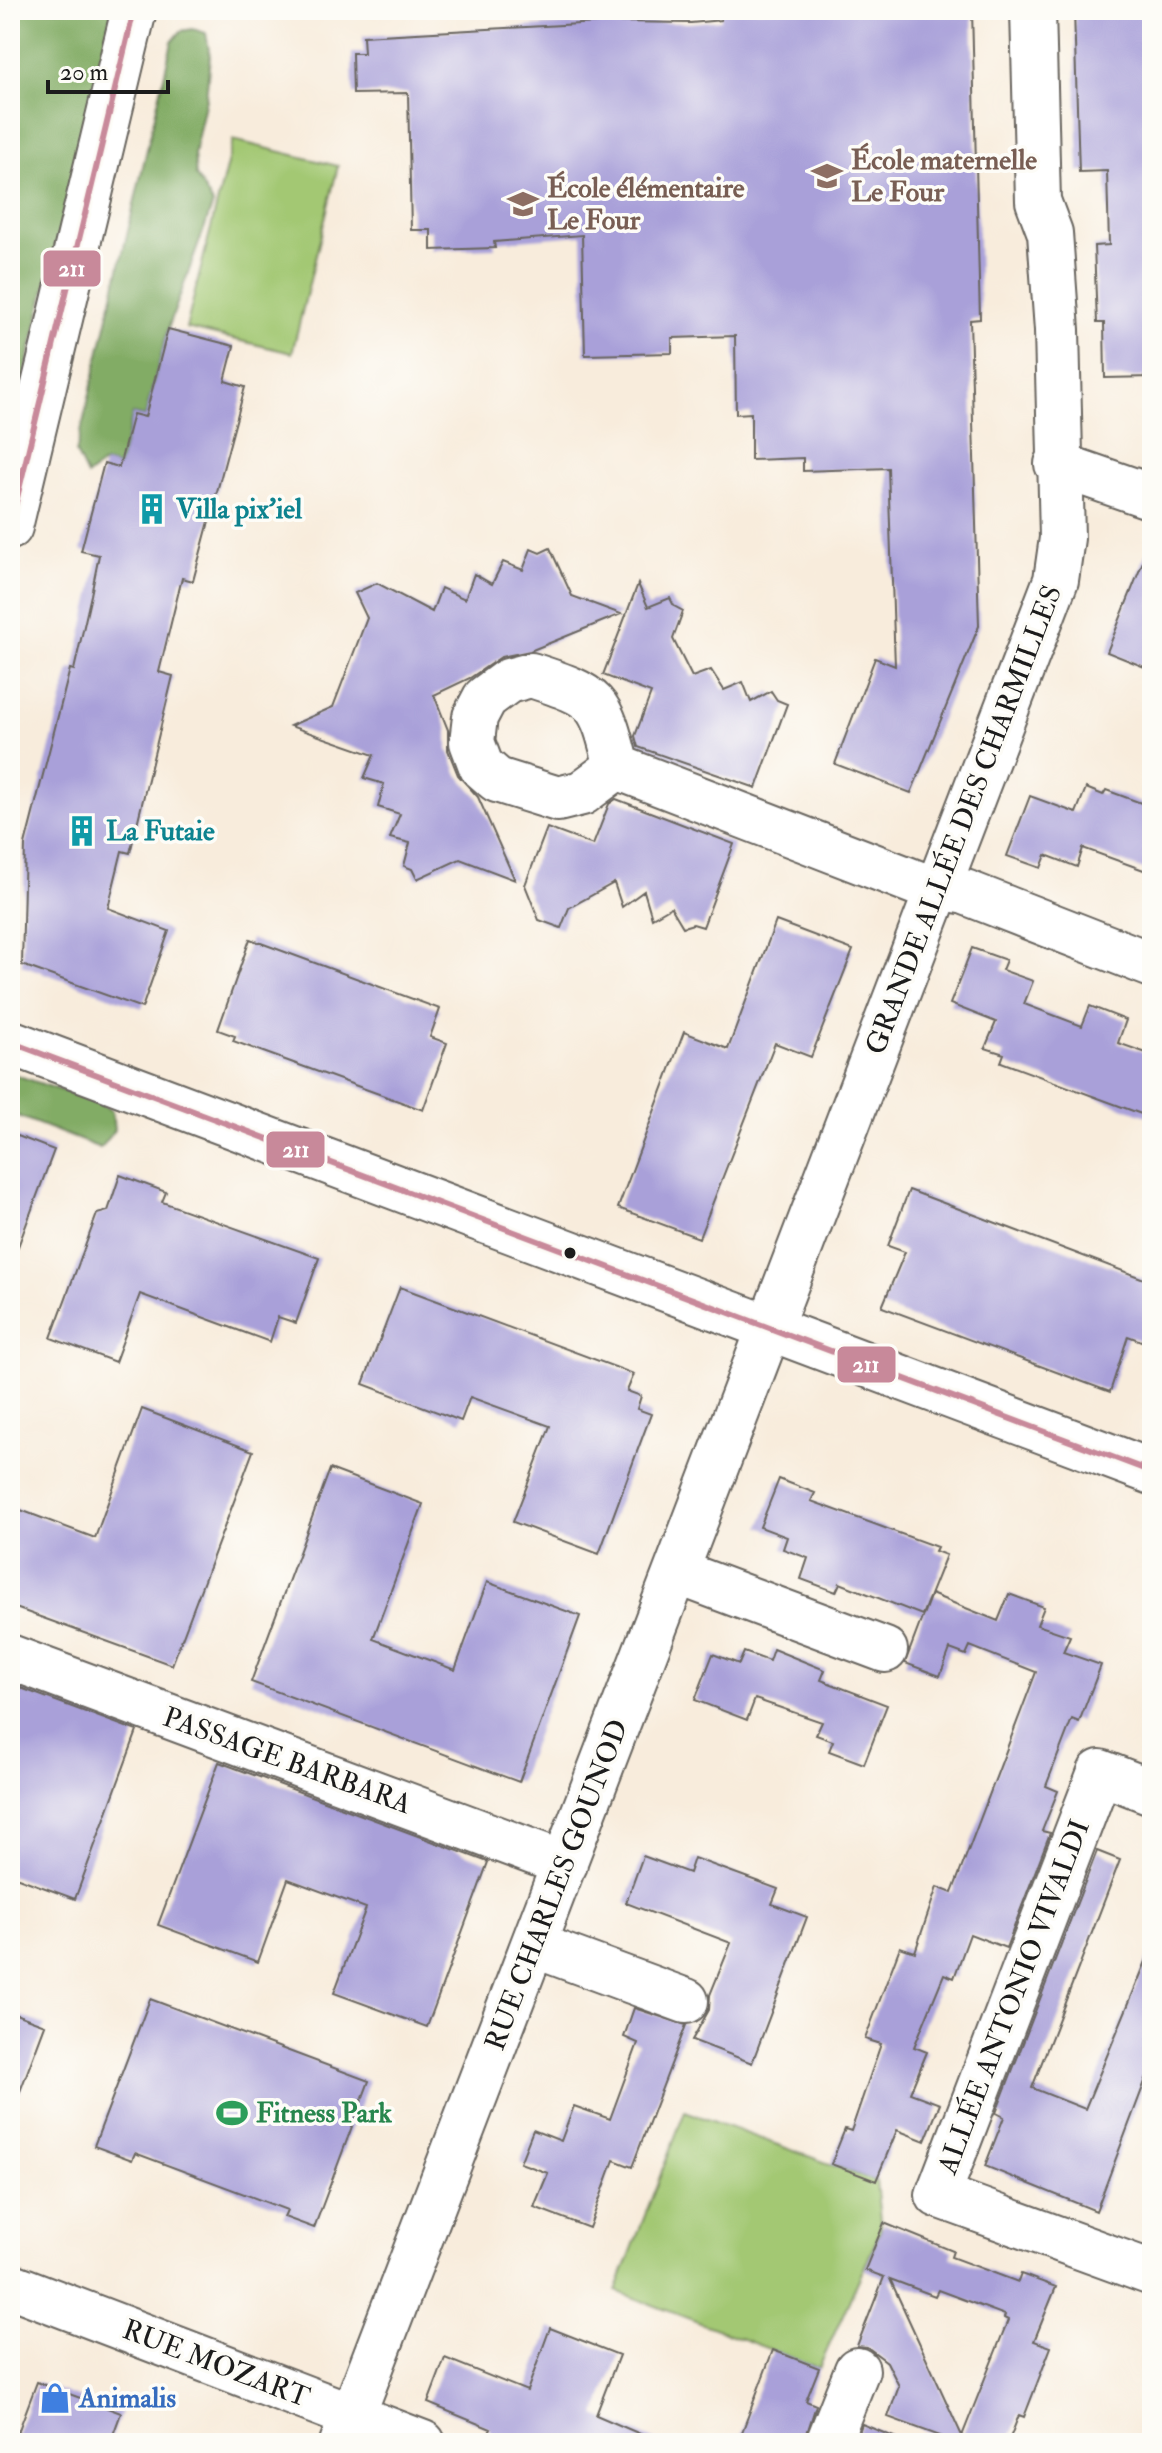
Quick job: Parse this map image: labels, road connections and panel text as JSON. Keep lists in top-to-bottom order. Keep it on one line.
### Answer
{"streets":{"street":["GRANDE ALLÉE DES CHARMILLES","PASSAGE BARBARA","RUE CHARLES GOUNOD","ALLÉE ANTONIO VIVALDI","RUE MOZART"]},"crossings":[["GRANDE ALLÉE DES CHARMILLES","RUE CHARLES GOUNOD"],["PASSAGE BARBARA","RUE CHARLES GOUNOD"],["RUE CHARLES GOUNOD","RUE MOZART"]],"places":{"school or university":["École maternelle Le Four","École élémentaire Le Four"],"building":["Villa pix'iel","La Futaie"],"sports":["Fitness Park"],"shop":["Animalis"]},"lines":["transit line 211"],"scale_bar":"20 m"}
